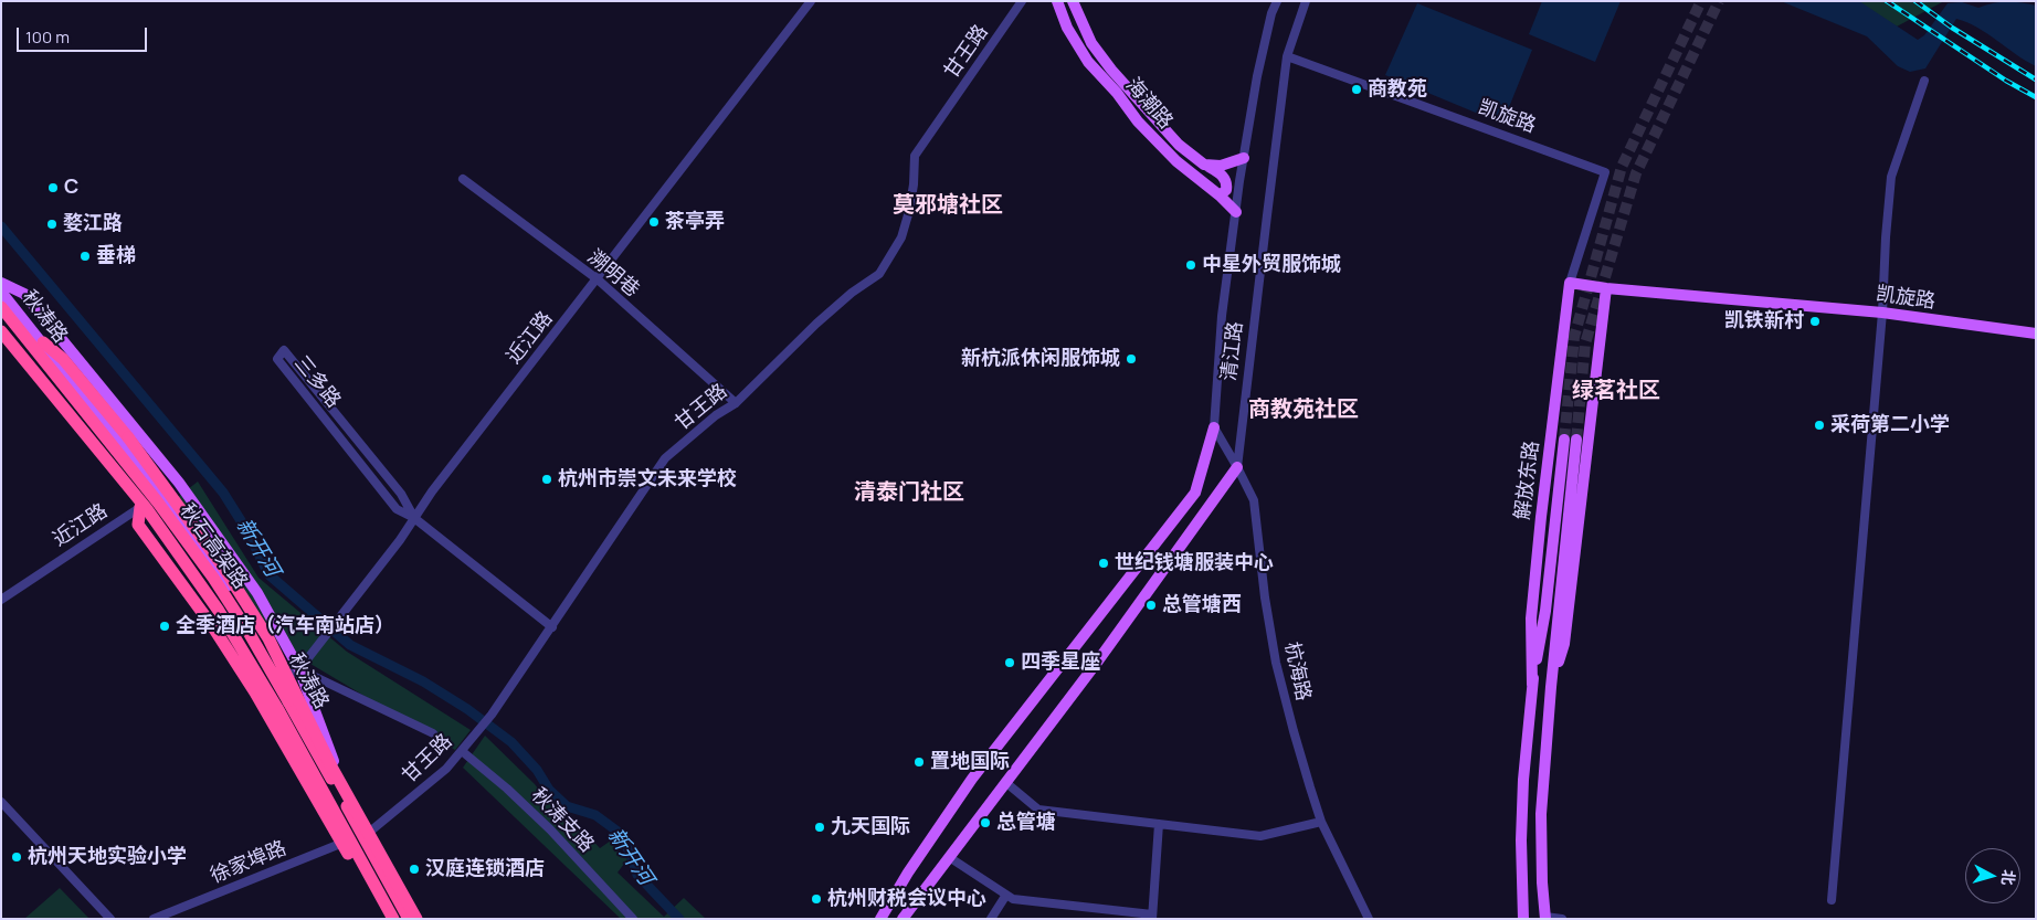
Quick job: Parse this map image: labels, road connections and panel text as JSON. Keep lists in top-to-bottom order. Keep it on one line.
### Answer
{"streets":{"highway":["秋石高架路"],"main road":["海潮路","凯旋路","秋涛路","清江路","解放东路"],"street":["甘王路","溯明巷","近江路","三多路","杭海路","秋涛支路","徐家埠路"]},"crossings":[["甘王路","溯明巷"],["甘王路","秋涛路"],["甘王路","三多路"],["甘王路","秋涛支路"],["海潮路","清江路"],["凯旋路","清江路"],["凯旋路","解放东路"],["溯明巷","近江路"],["秋涛路","近江路"],["秋涛路","徐家埠路"],["近江路","三多路"],["清江路","杭海路"]],"districts":["莫邪塘社区","绿茗社区","商教苑社区","清泰门社区"],"water":["新开河"],"places":["商教苑","C","茶亭弄","婺江路","垂梯","中星外贸服饰城","凯铁新村","新杭派休闲服饰城","采荷第二小学","杭州市崇文未来学校","世纪钱塘服装中心","总管塘西","全季酒店（汽车南站店）","四季星座","置地国际","总管塘","九天国际","杭州天地实验小学","汉庭连锁酒店","杭州财税会议中心"],"scale_bar":"100 m","north":"right"}
